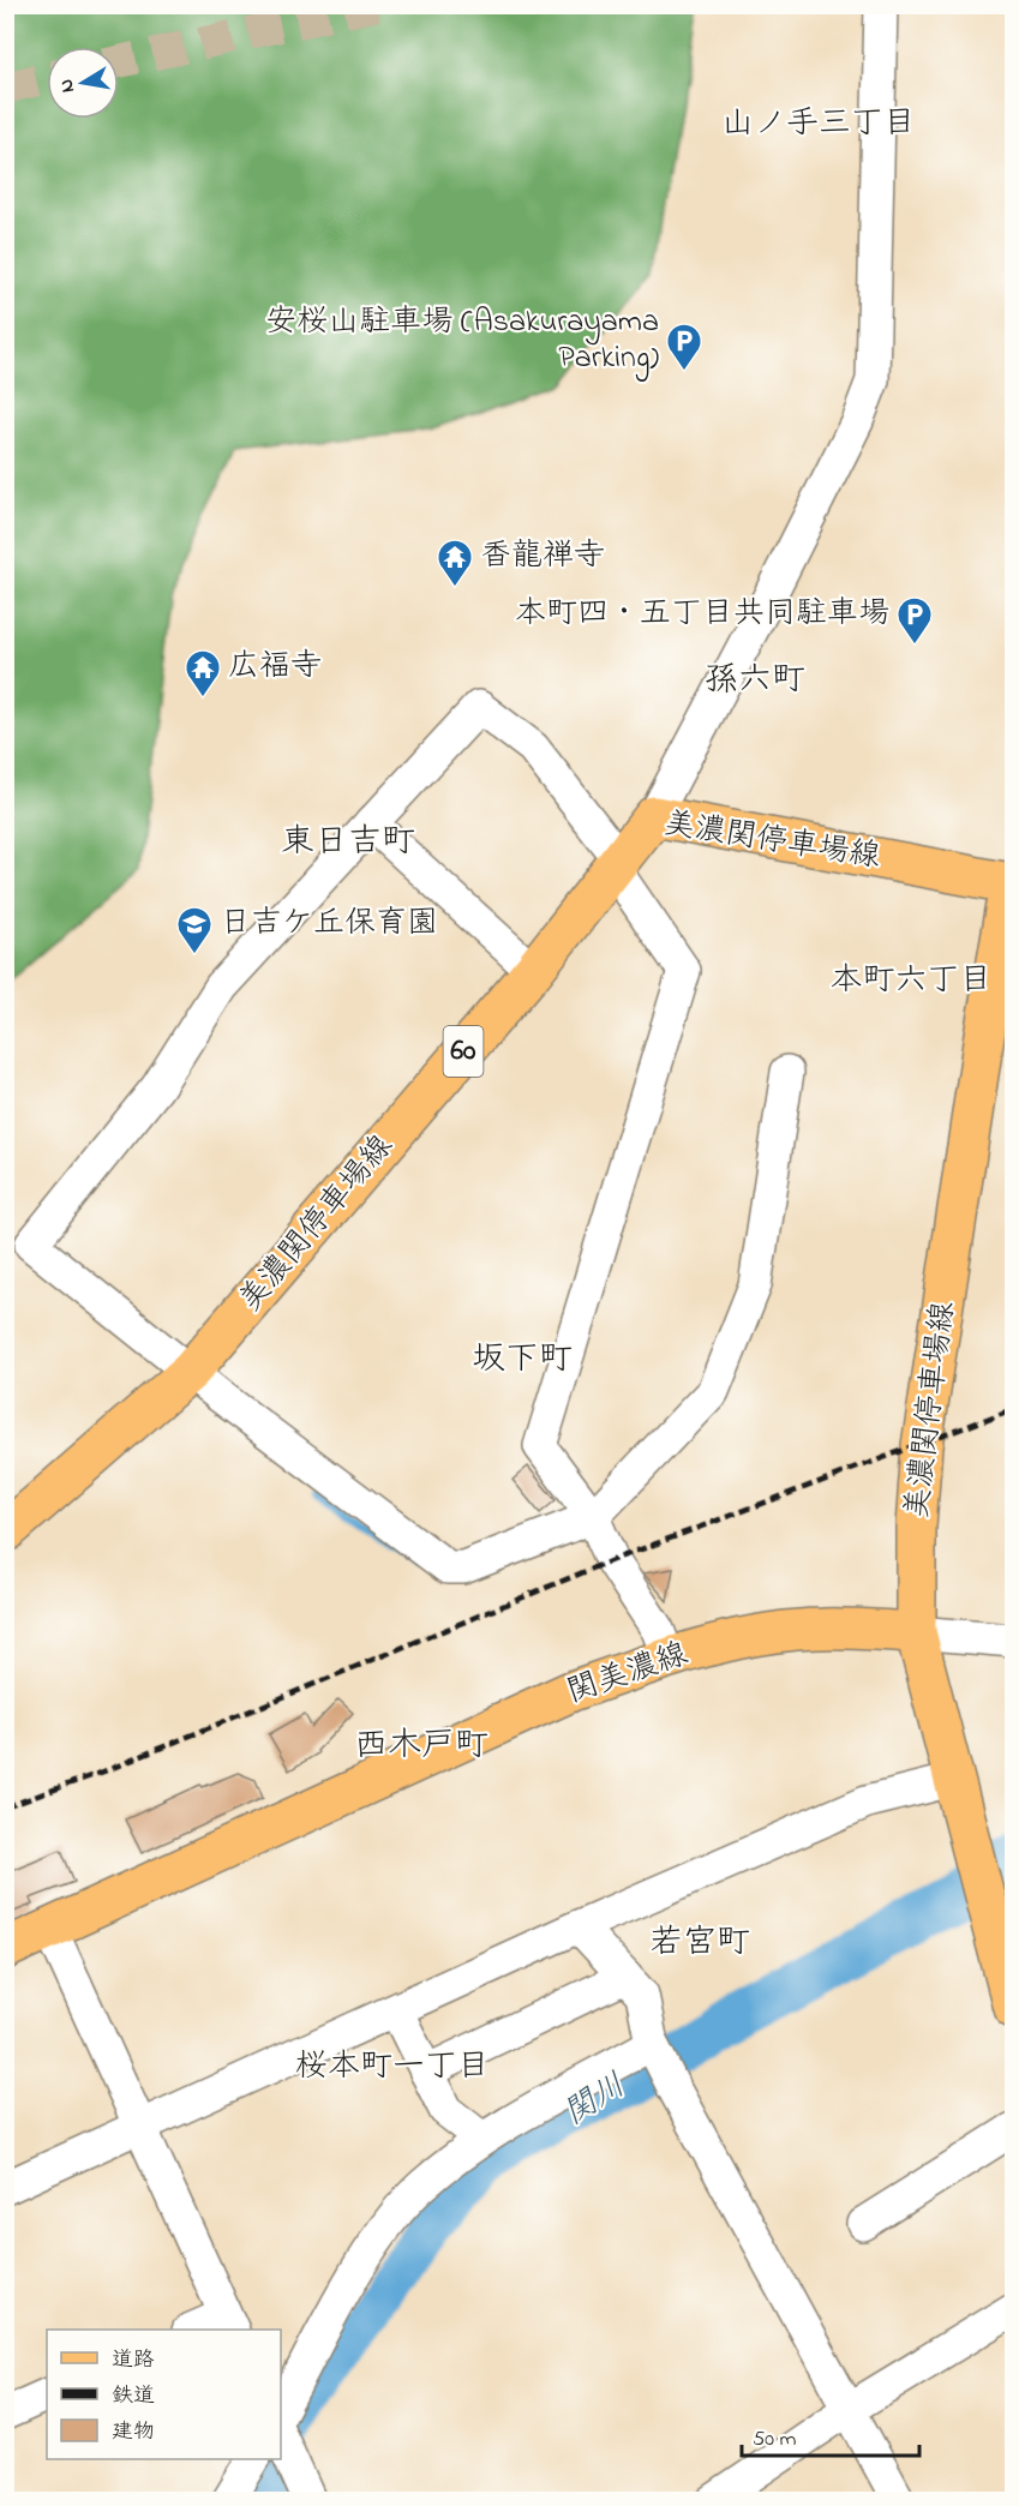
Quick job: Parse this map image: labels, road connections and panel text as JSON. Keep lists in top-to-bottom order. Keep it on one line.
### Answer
{"streets":{"main road":["美濃関停車場線","60","関美濃線"]},"crossings":[["美濃関停車場線","関美濃線"]],"districts":["山ノ手三丁目","孫六町","東日吉町","本町六丁目","坂下町","西木戸町","若宮町","桜本町一丁目"],"water":["関川"],"places":{"parking":["安桜山駐車場 (Asakurayama Parking)","本町四・五丁目共同駐車場"],"temple":["香龍禅寺","広福寺"],"school or university":["日吉ケ丘保育園"]},"legend":["道路","鉄道","建物"],"scale_bar":"50 m","north":"left"}
